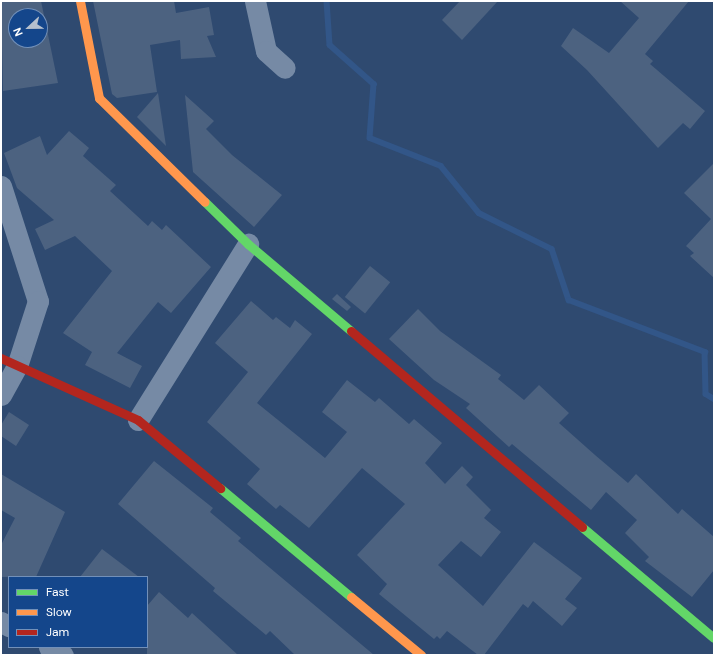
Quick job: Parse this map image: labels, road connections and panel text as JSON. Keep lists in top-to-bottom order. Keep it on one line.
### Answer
{"legend":["Fast","Slow","Jam"],"north":"left"}
